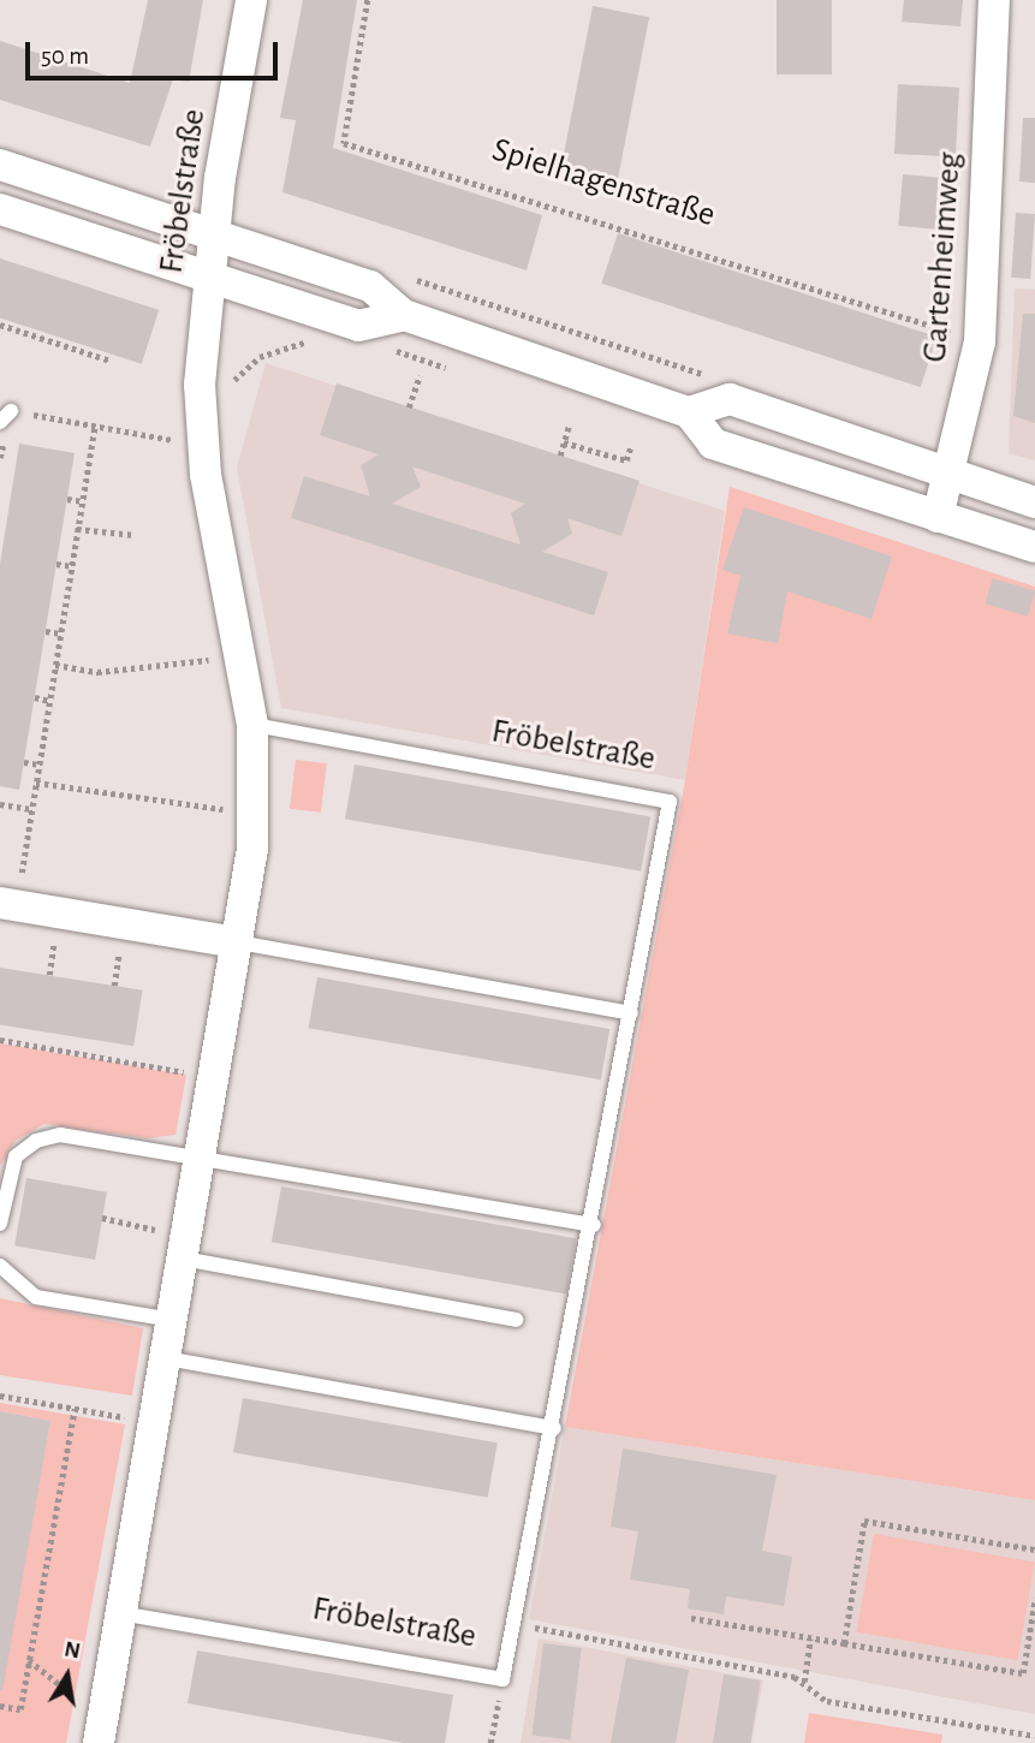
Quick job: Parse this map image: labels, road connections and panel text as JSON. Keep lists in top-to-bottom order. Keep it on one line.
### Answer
{"streets":{"street":["Fröbelstraße","Gartenheimweg"],"path":["Spielhagenstraße"]},"crossings":[["Spielhagenstraße","Gartenheimweg"]],"scale_bar":"50 m","north":"top"}
